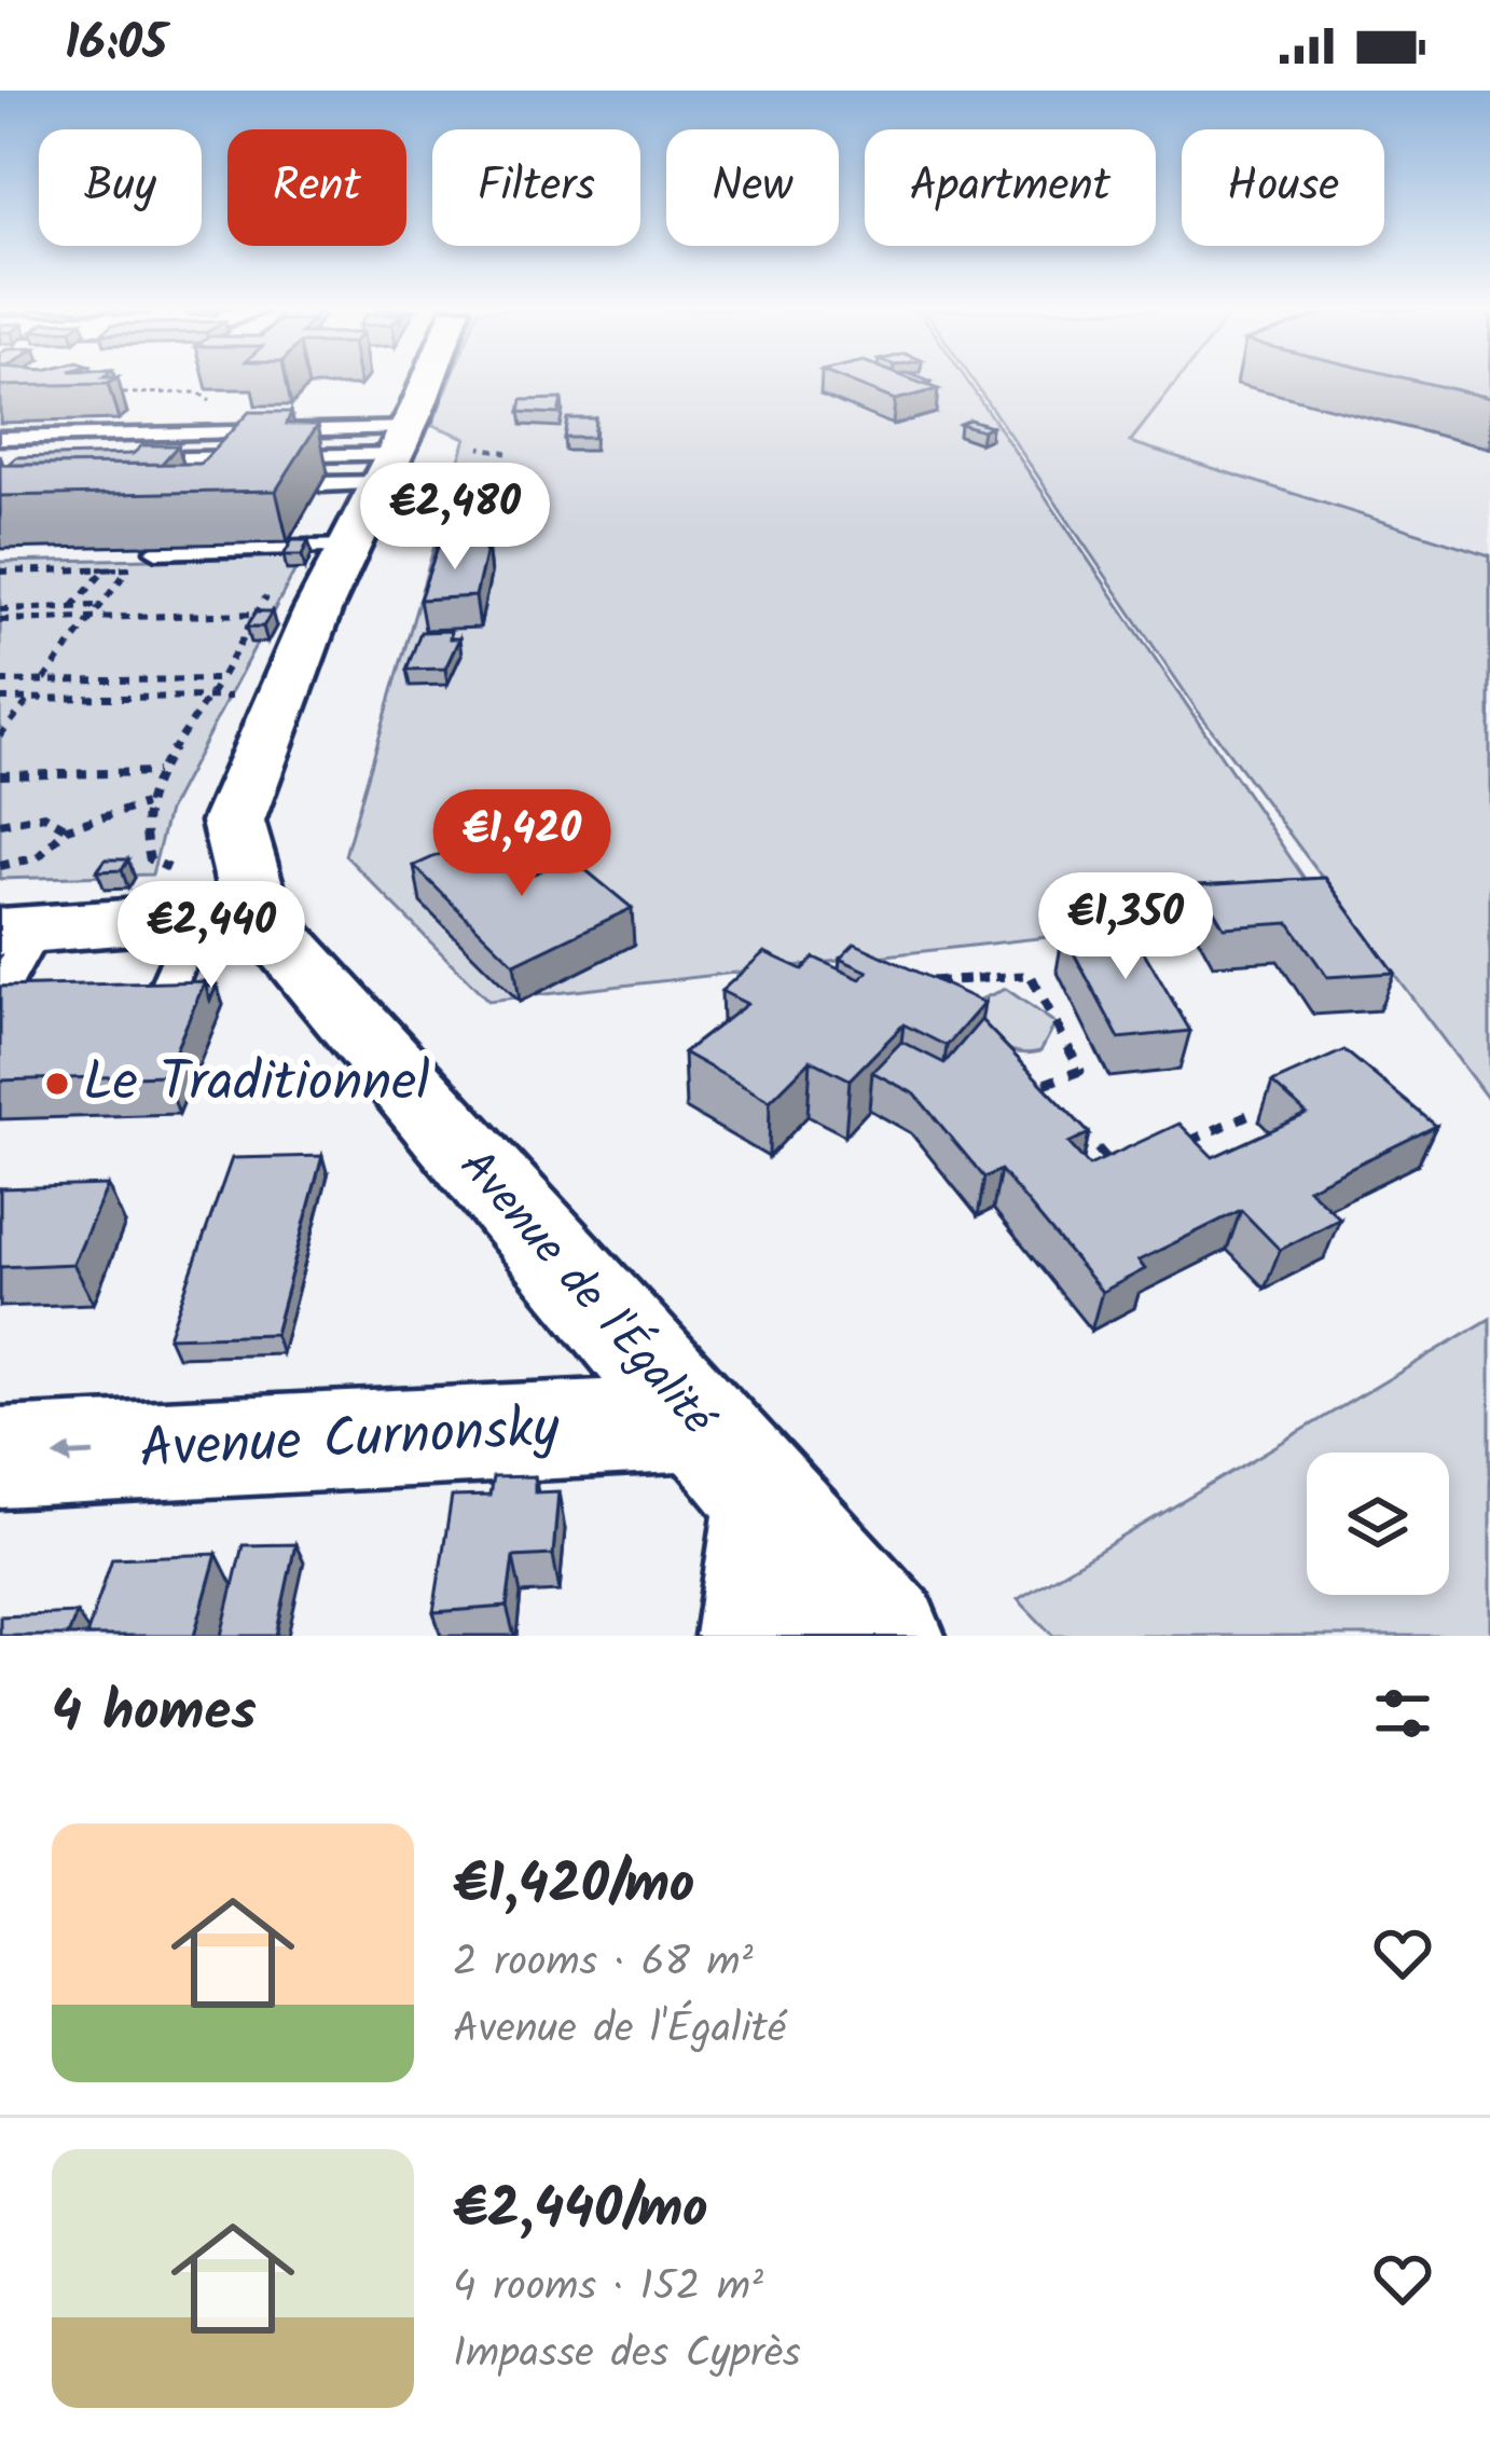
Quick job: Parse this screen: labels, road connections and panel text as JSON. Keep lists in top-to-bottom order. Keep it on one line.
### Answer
{"streets":{"street":["Avenue de l'Égalité","Avenue Curnonsky"]},"crossings":[["Avenue de l'Égalité","Avenue Curnonsky"]],"places":["Le Traditionnel"],"page":{"status":"16:05","chip":["Buy","Rent","Filters","New","Apartment","House"],"price":["€2,480","€1,420","€1,350","€2,440"],"heading":"4 homes","list":[{"name":"€1,420/mo","note":"2 rooms · 68 m² · Avenue de l'Égalité"},{"name":"€2,440/mo","note":"4 rooms · 152 m² · Impasse des Cyprès"}]}}
